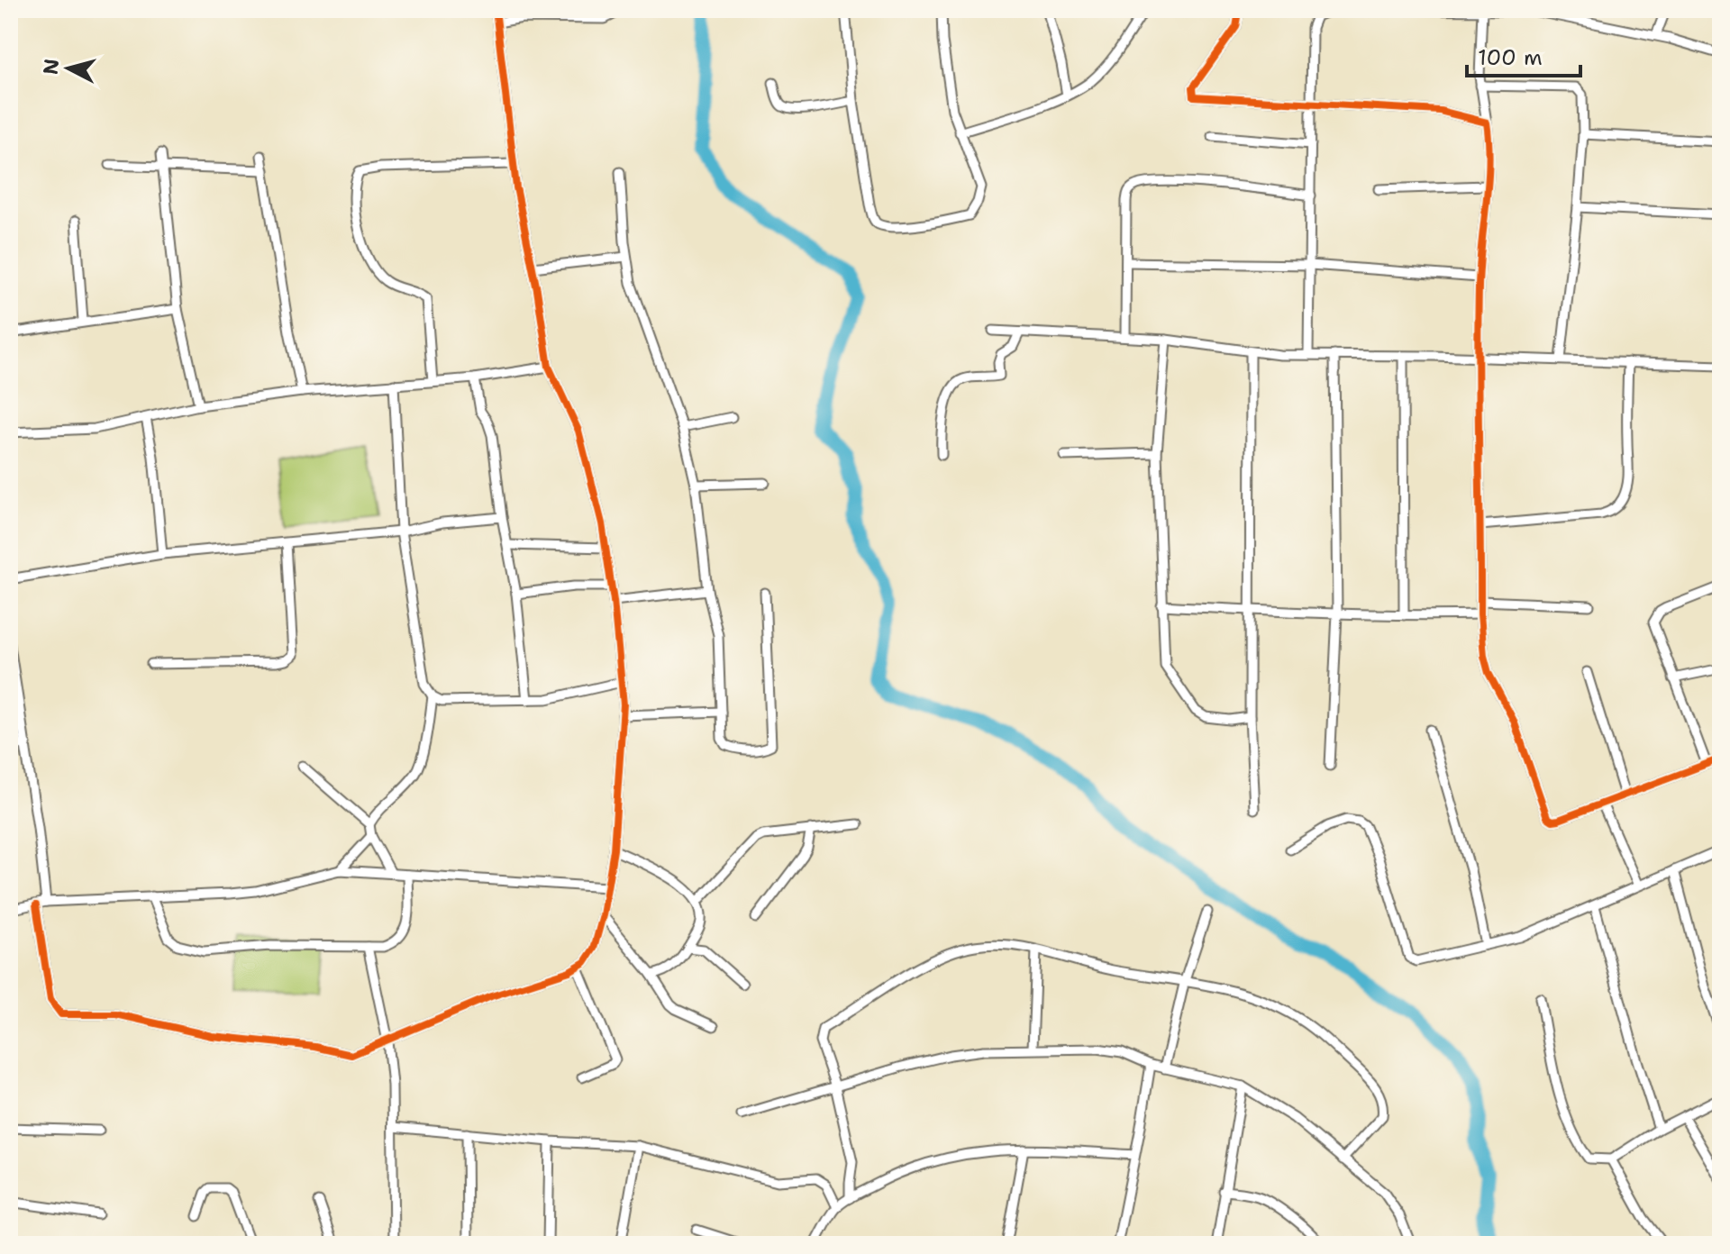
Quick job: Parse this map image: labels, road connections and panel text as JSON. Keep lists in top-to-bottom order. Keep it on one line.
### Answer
{"scale_bar":"100 m","north":"left"}
